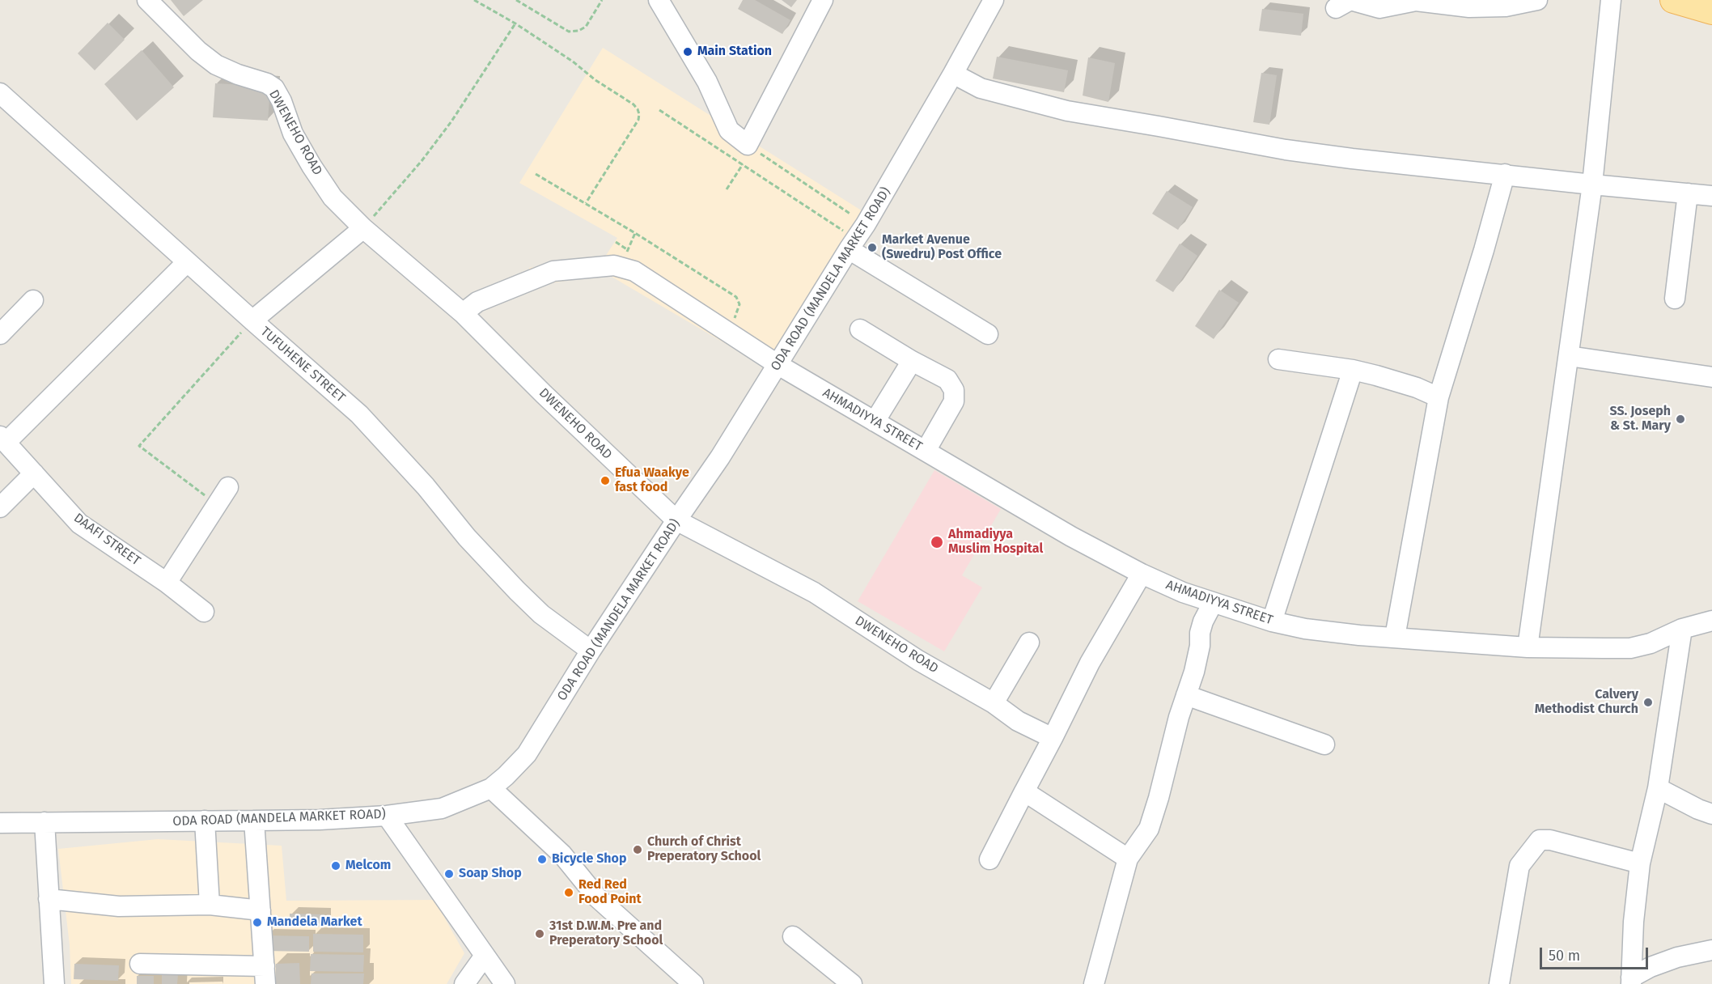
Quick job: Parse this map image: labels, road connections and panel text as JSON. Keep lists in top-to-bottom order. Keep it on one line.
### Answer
{"streets":{"street":["DWENEHO ROAD","ODA ROAD (MANDELA MARKET ROAD)","TUFUHENE STREET","AHMADIYYA STREET","DAAFI STREET"]},"crossings":[["DWENEHO ROAD","ODA ROAD (MANDELA MARKET ROAD)"],["ODA ROAD (MANDELA MARKET ROAD)","TUFUHENE STREET"],["ODA ROAD (MANDELA MARKET ROAD)","AHMADIYYA STREET"]],"places":["Main Station","Market Avenue (Swedru) Post Office","SS. Joseph & St. Mary","Efua Waakye fast food","Ahmadiyya Muslim Hospital","Calvery Methodist Church","Church of Christ Preperatory School","Bicycle Shop","Melcom","Soap Shop","Red Red Food Point","Mandela Market","31st D.W.M. Pre and Preperatory School"],"scale_bar":"50 m"}
